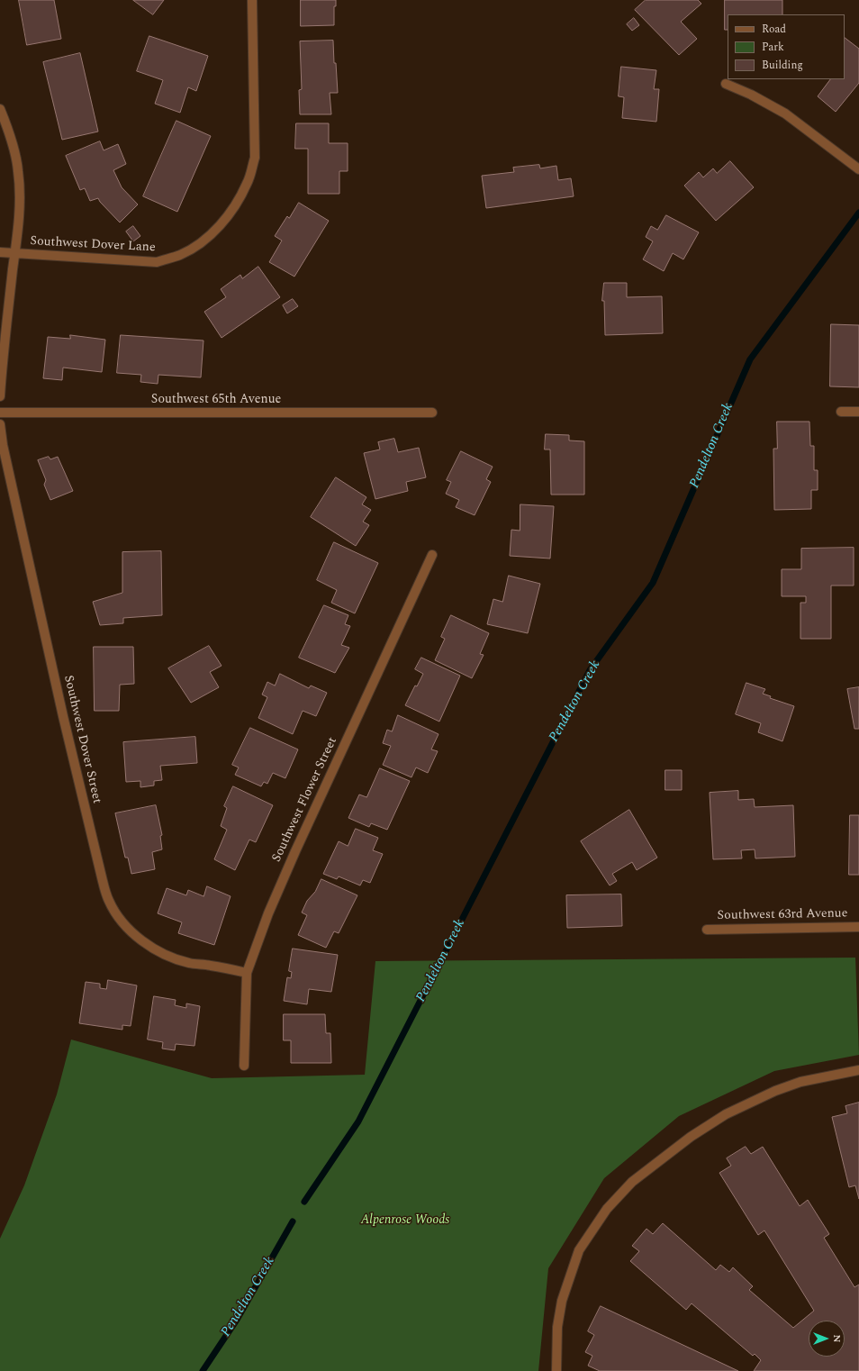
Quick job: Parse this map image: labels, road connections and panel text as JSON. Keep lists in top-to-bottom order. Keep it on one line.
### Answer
{"streets":{"street":["Southwest Dover Lane","Southwest 65th Avenue","Southwest Dover Street","Southwest Flower Street","Southwest 63rd Avenue"]},"crossings":[["Southwest Dover Street","Southwest Flower Street"]],"water":["Pendelton Creek"],"parks":["Alpenrose Woods"],"legend":["Road","Park","Building"],"north":"right"}
